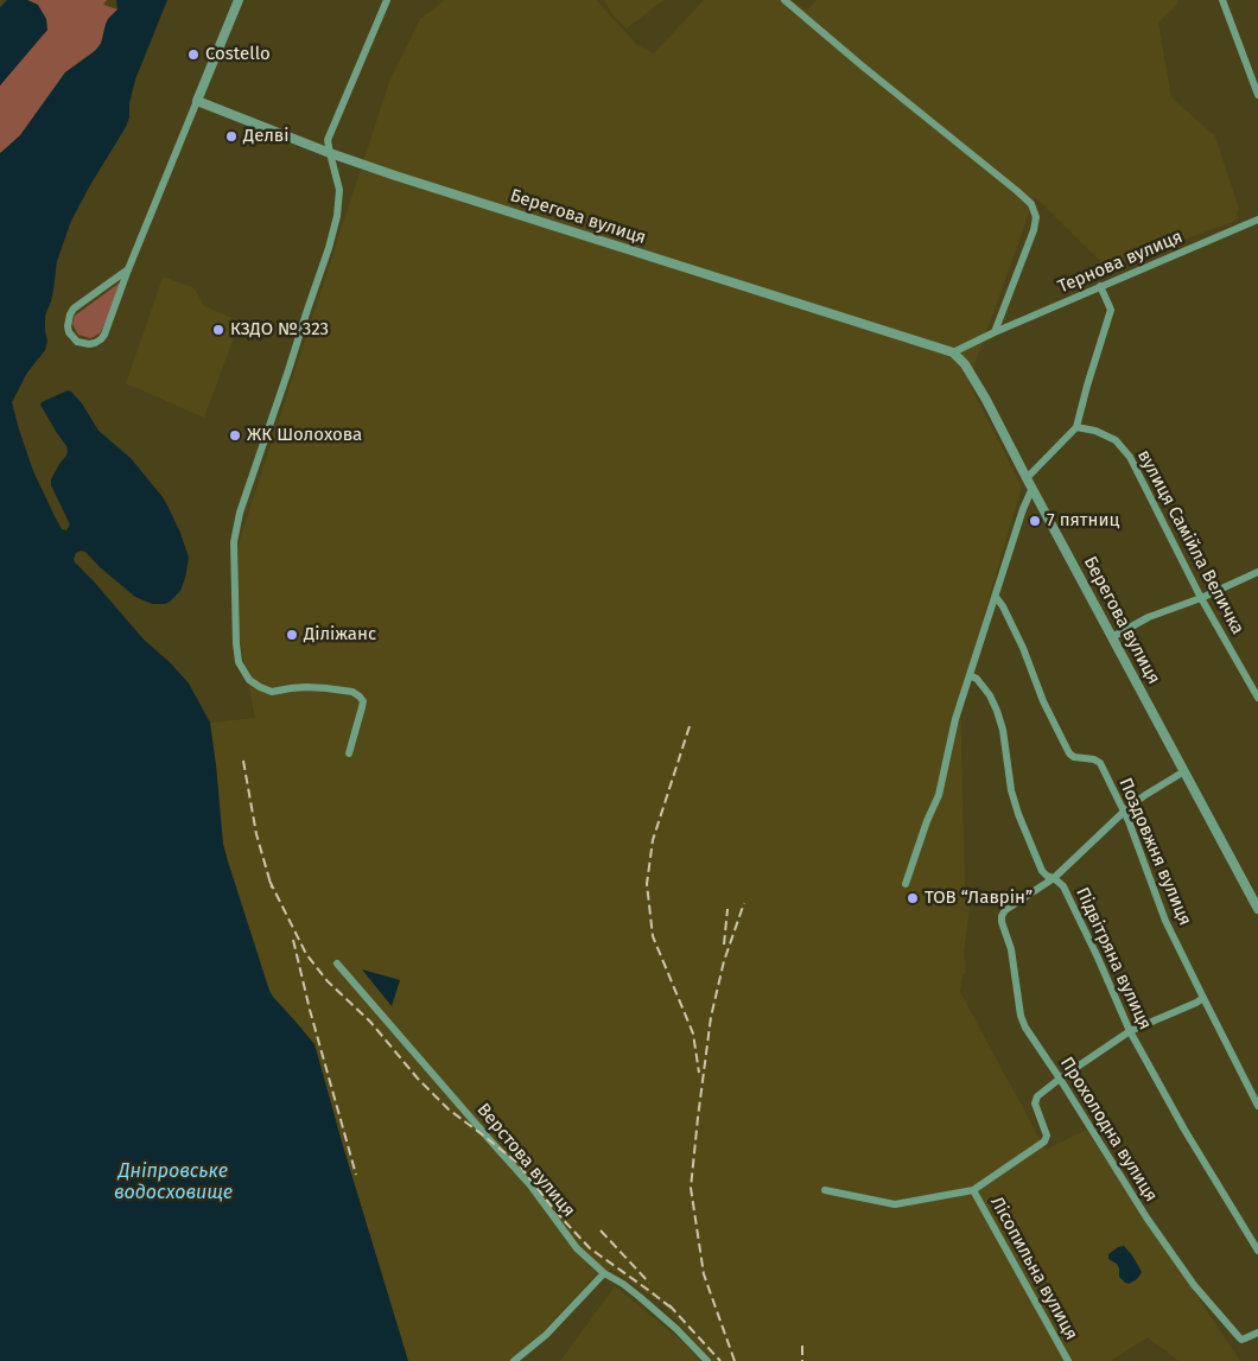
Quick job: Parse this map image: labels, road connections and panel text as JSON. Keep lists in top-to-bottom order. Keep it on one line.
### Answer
{"streets":{"street":["Берегова вулиця","Тернова вулиця","вулиця Самійла Величка","Поздовжня вулиця","Підвітряна вулиця","Прохолодна вулиця","Верстова вулиця","Лісопильна вулиця"]},"crossings":[["Підвітряна вулиця","Прохолодна вулиця"],["Прохолодна вулиця","Лісопильна вулиця"]],"water":["Дніпровське водосховище"],"places":["Costello","Делві","КЗДО № 323","ЖК Шолохова","7 пятниц","Діліжанс","ТОВ “Лаврін”"]}
